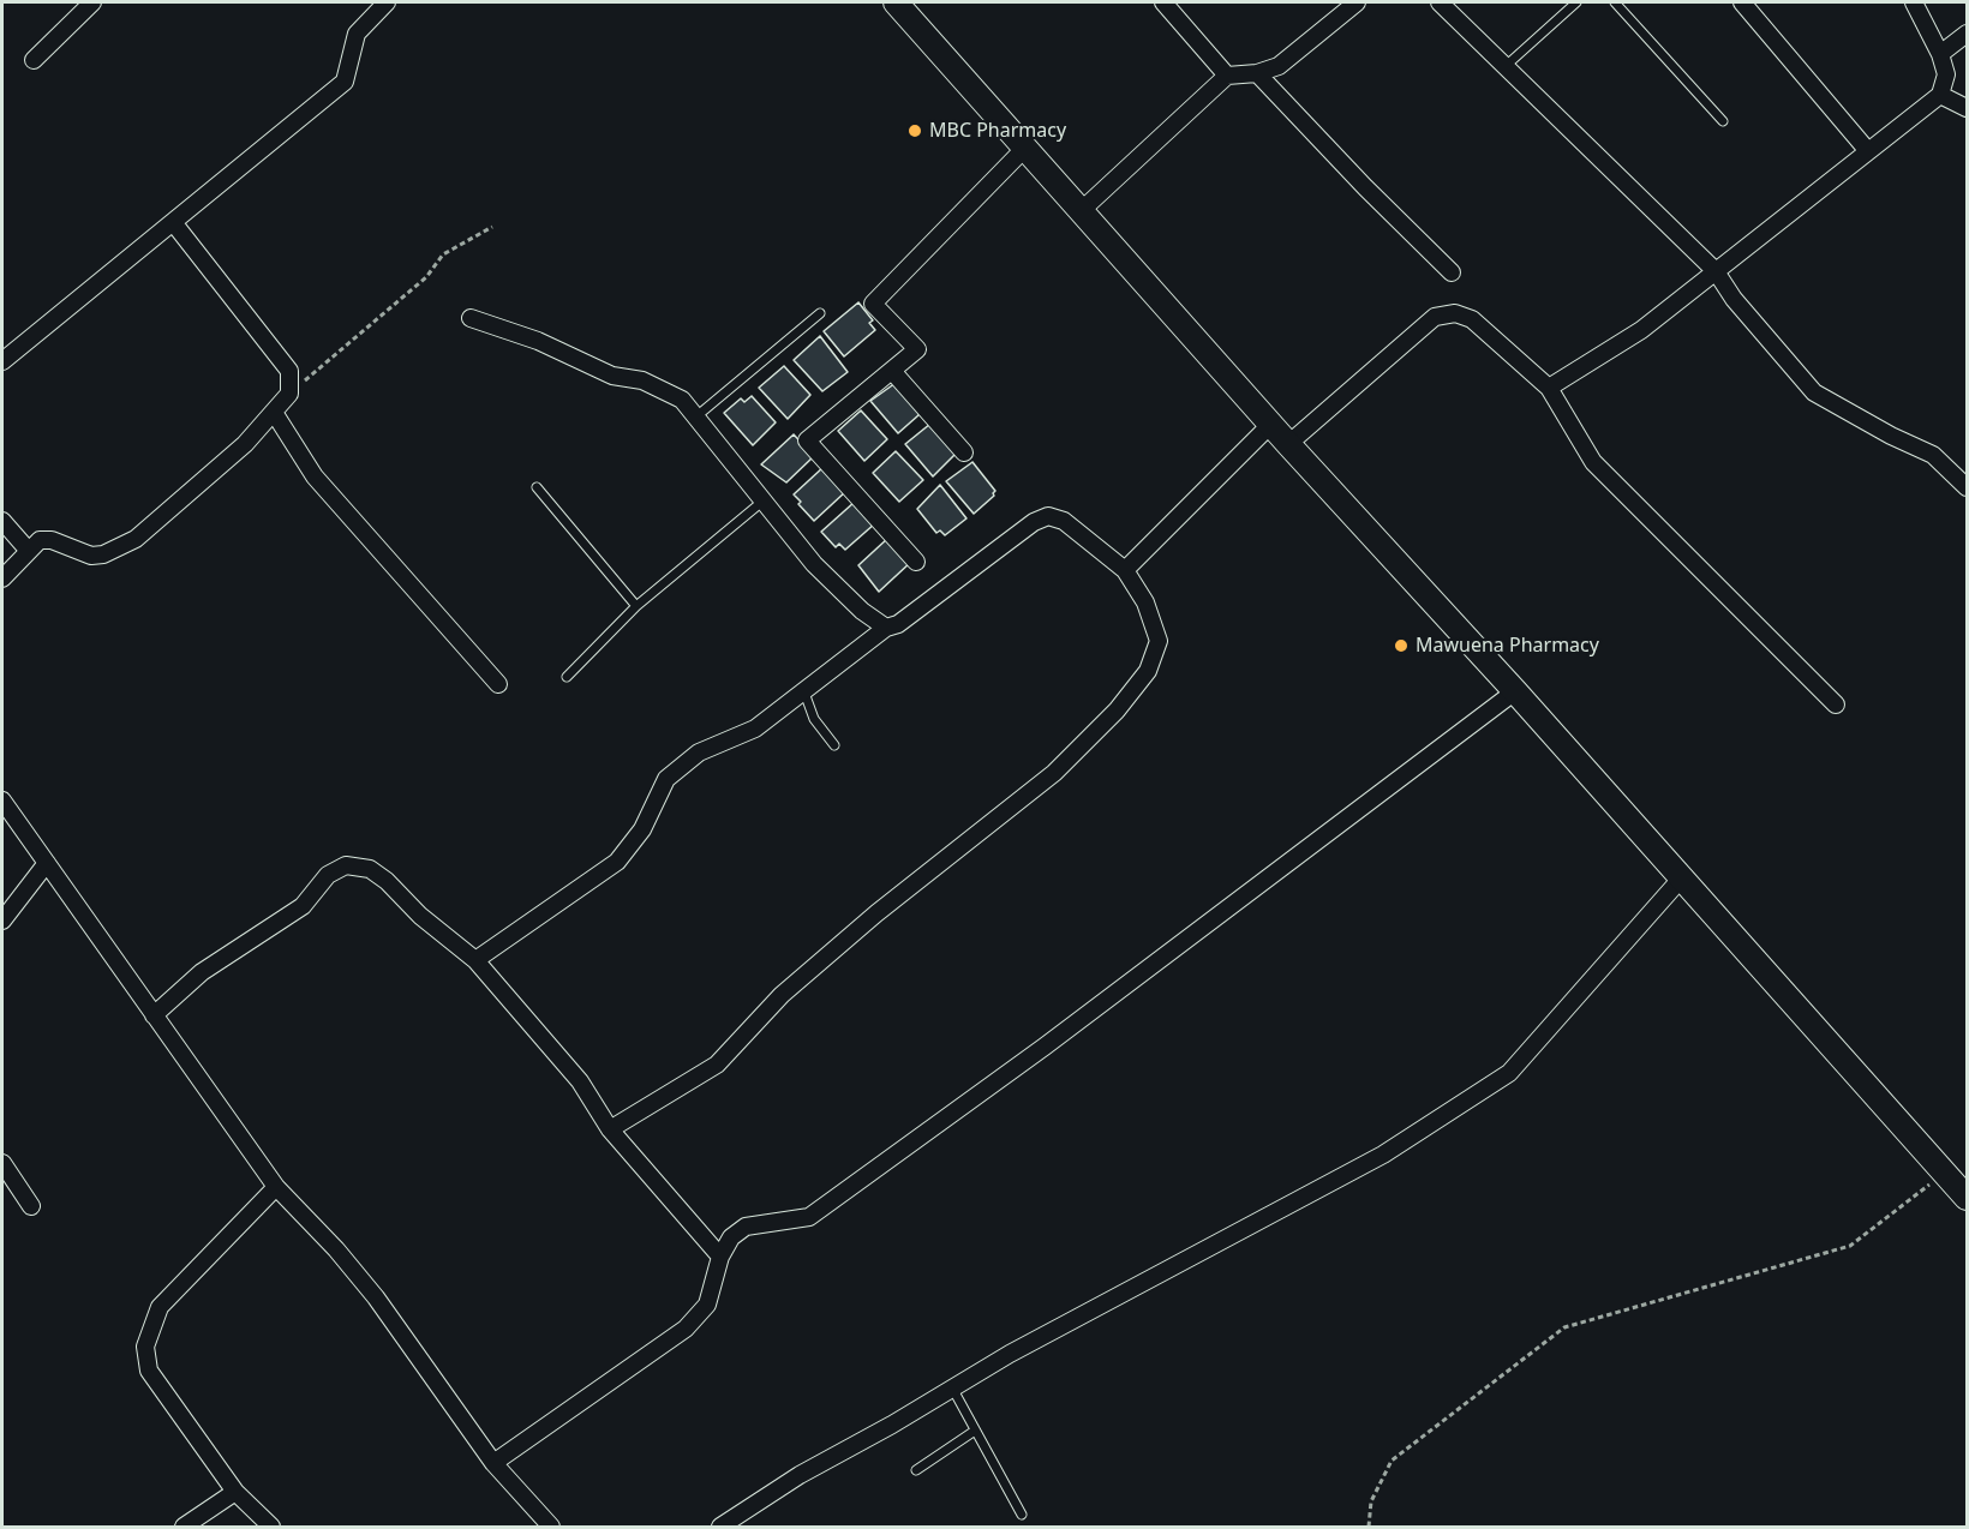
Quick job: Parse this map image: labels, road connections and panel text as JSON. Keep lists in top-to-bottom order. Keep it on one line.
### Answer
{"places":["MBC Pharmacy","Mawuena Pharmacy"]}
